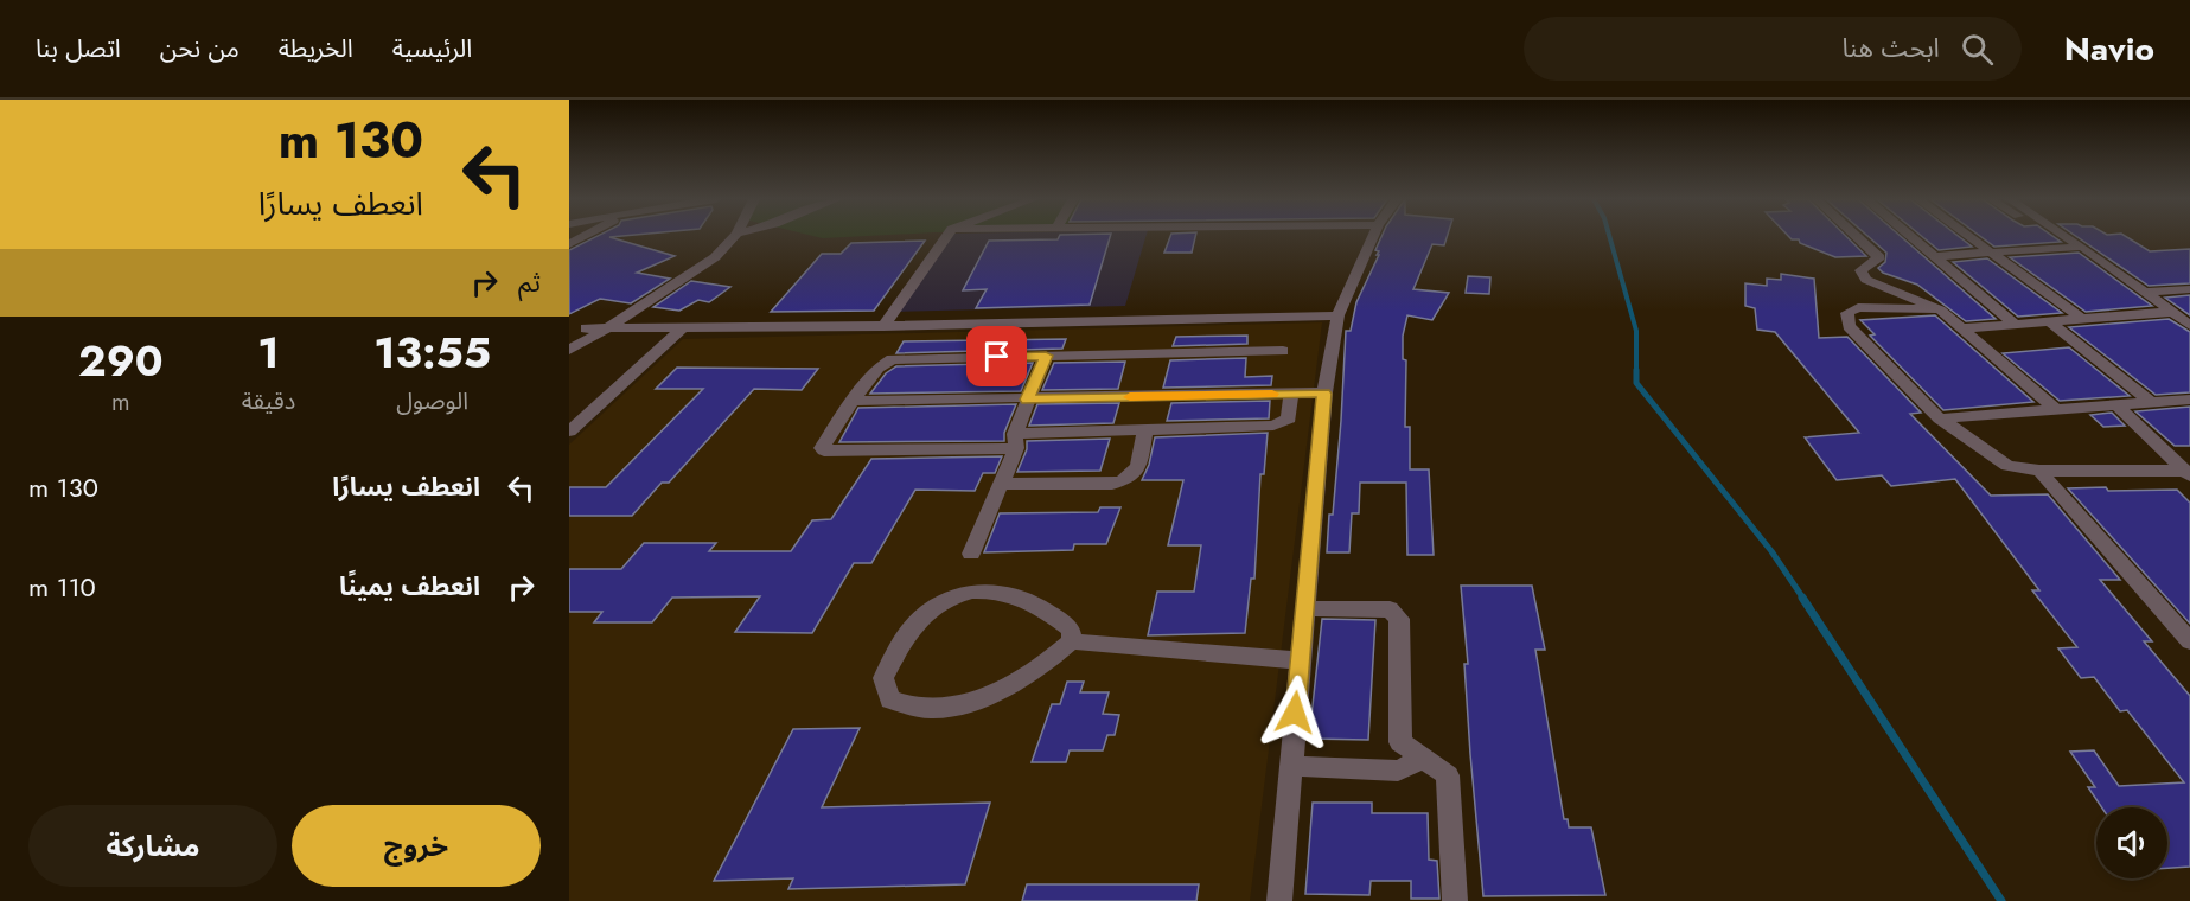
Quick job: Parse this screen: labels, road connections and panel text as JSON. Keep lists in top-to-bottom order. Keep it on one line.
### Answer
{"page":{"header":"Navio","search":"ابحث هنا","nav":["الرئيسية","الخريطة","من نحن","اتصل بنا"],"turn":["130 m","انعطف يسارًا"],"then":"ثم","eta":["13:55","الوصول","1","دقيقة","290","m"],"list":[{"name":"انعطف يسارًا","value":"130 m"},{"name":"انعطف يمينًا","value":"110 m"}],"buttons":["خروج","مشاركة"]}}
